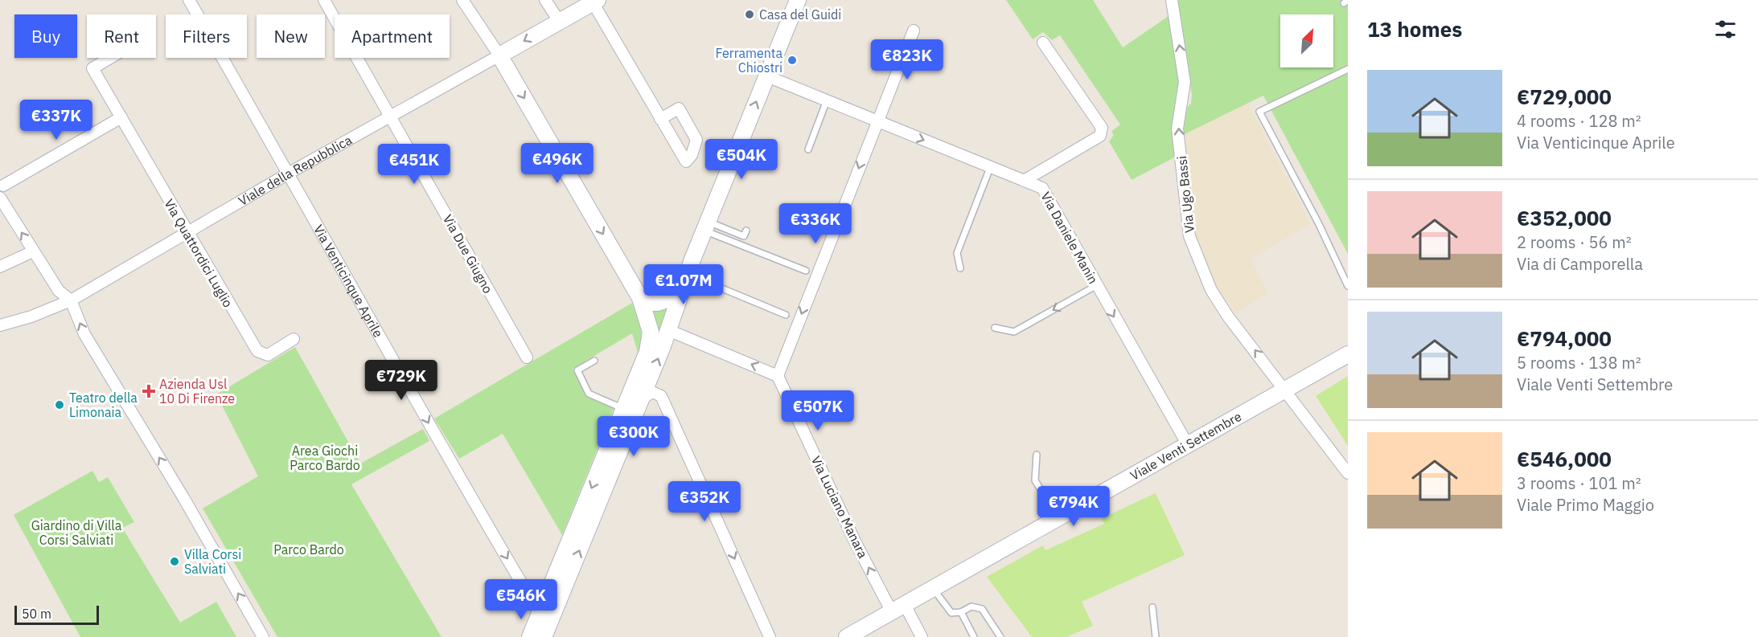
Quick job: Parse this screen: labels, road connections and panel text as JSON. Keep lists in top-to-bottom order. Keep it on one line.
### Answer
{"streets":{"main road":["Viale della Repubblica","Viale Venti Settembre"],"street":["Via Ugo Bassi","Via Daniele Manin","Via Quattordici Luglio","Via Due Giugno","Via Venticinque Aprile","Via Luciano Manara"]},"crossings":[["Viale della Repubblica","Via Quattordici Luglio"],["Viale della Repubblica","Via Due Giugno"],["Viale della Repubblica","Via Venticinque Aprile"],["Via Ugo Bassi","Viale Venti Settembre"],["Via Daniele Manin","Viale Venti Settembre"],["Viale Venti Settembre","Via Luciano Manara"]],"one_way":["Via Ugo Bassi","Via Daniele Manin","Via Venticinque Aprile","Via Luciano Manara"],"parks":["Area Giochi Parco Bardo","Giardino di Villa Corsi Salviati","Parco Bardo"],"places":{"other":["Casa del Guidi","Ferramenta Chiostri","Teatro della Limonaia","Villa Corsi Salviati"],"health":["Azienda Usl 10 Di Firenze"]},"scale_bar":"50 m","north":"top right","page":{"heading":"13 homes","chip":["Buy","Rent","Filters","New","Apartment"],"price":["€823K","€337K","€504K","€496K","€451K","€336K","€1.07M","€729K","€507K","€300K","€352K","€794K","€546K"],"list":[{"name":"€729,000","note":"4 rooms · 128 m² · Via Venticinque Aprile"},{"name":"€352,000","note":"2 rooms · 56 m² · Via di Camporella"},{"name":"€794,000","note":"5 rooms · 138 m² · Viale Venti Settembre"},{"name":"€546,000","note":"3 rooms · 101 m² · Viale Primo Maggio"}],"scale":"50 m"}}
